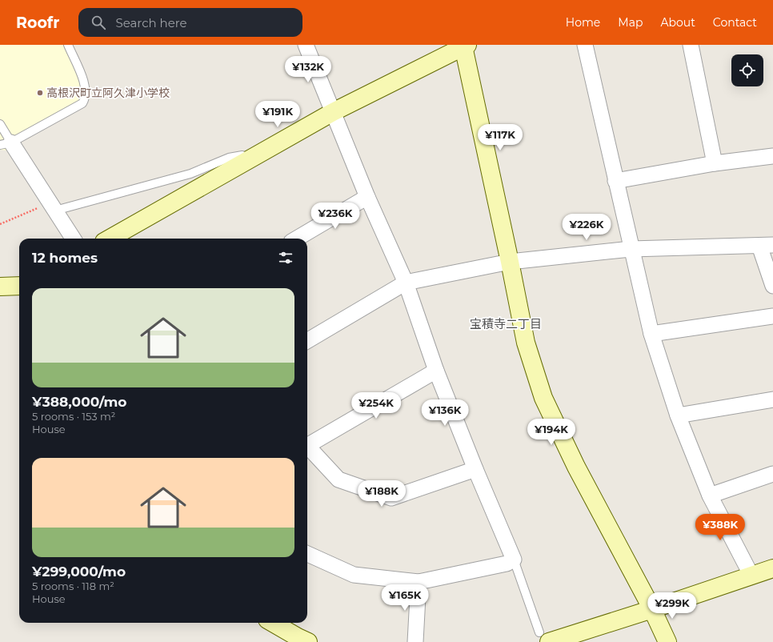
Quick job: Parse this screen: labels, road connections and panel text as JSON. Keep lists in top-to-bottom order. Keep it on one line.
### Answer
{"districts":["宝積寺二丁目"],"places":["高根沢町立阿久津小学校"],"page":{"header":"Roofr","search":"Search here","nav":["Home","Map","About","Contact"],"price":["¥132K","¥191K","¥117K","¥236K","¥226K","¥254K","¥136K","¥194K","¥188K","¥388K","¥165K","¥299K"],"heading":"12 homes","list":[{"name":"¥388,000/mo","note":"5 rooms · 153 m² · House"},{"name":"¥299,000/mo","note":"5 rooms · 118 m² · House"}]}}
